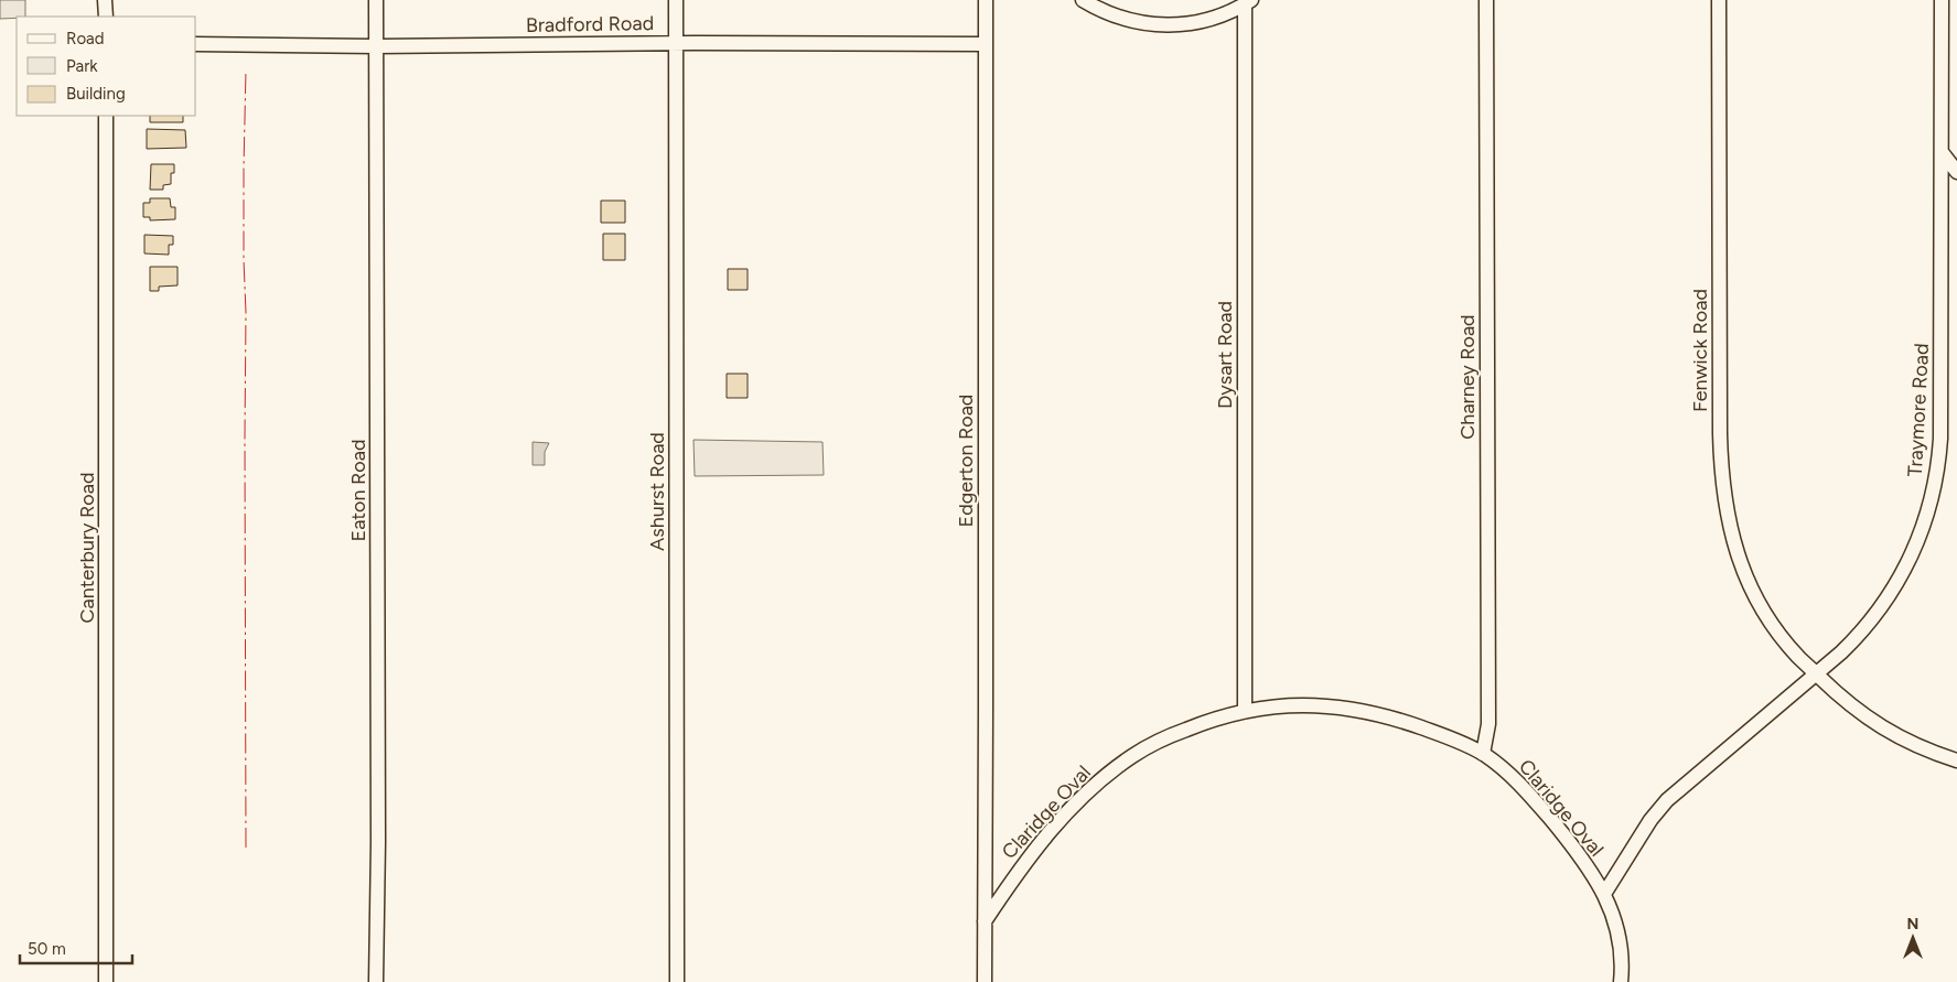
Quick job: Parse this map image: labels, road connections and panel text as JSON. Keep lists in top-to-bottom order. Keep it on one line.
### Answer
{"streets":{"street":["Bradford Road","Fenwick Road","Dysart Road","Charney Road","Traymore Road","Edgerton Road","Eaton Road","Ashurst Road","Canterbury Road","Claridge Oval"]},"crossings":[["Bradford Road","Edgerton Road"],["Bradford Road","Eaton Road"],["Bradford Road","Ashurst Road"],["Fenwick Road","Traymore Road"],["Dysart Road","Claridge Oval"],["Charney Road","Claridge Oval"],["Traymore Road","Claridge Oval"],["Edgerton Road","Claridge Oval"]],"legend":["Road","Park","Building"],"scale_bar":"50 m","north":"top"}
